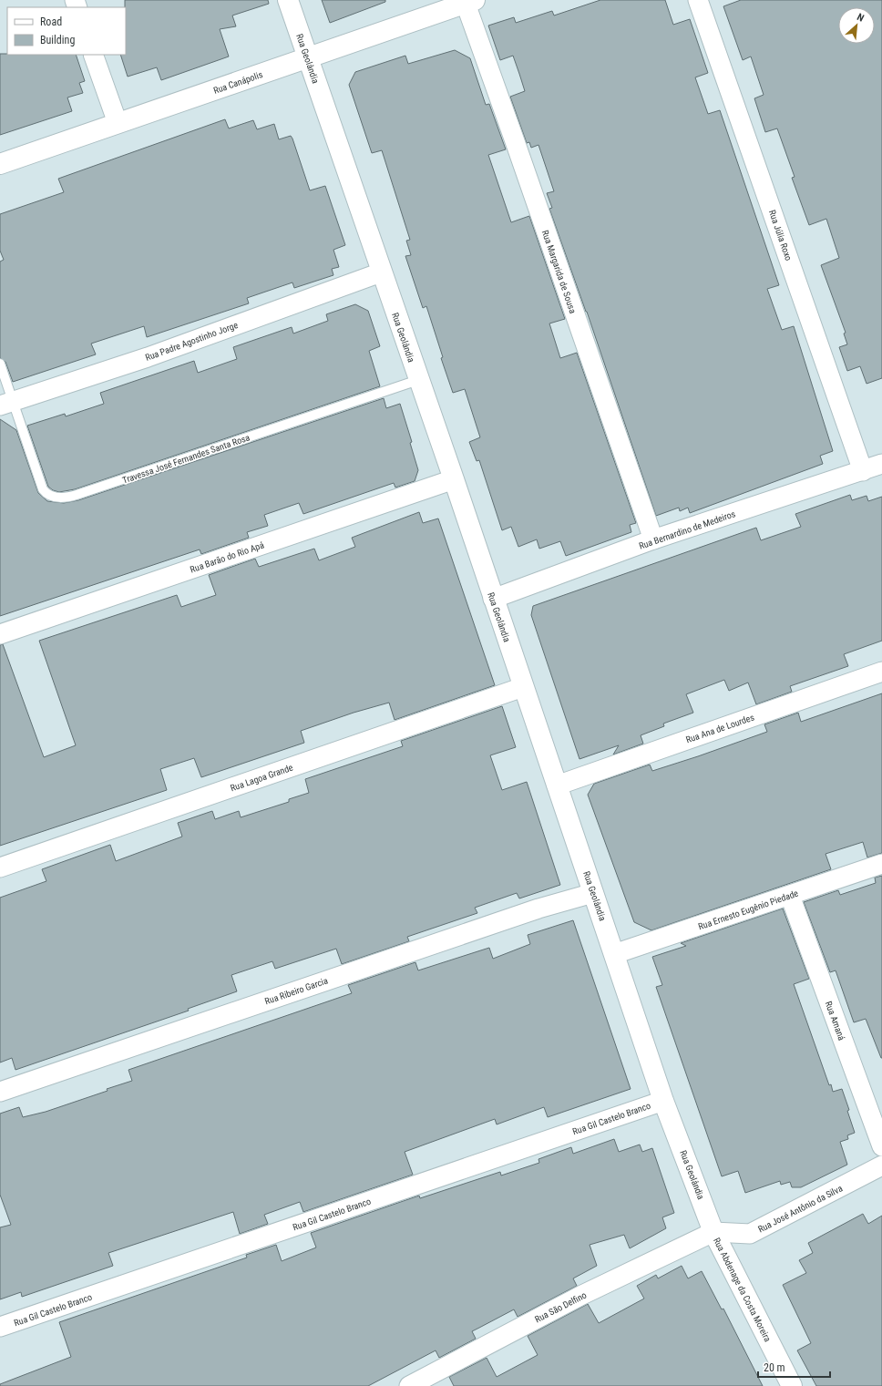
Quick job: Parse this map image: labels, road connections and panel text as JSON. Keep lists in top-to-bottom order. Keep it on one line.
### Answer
{"streets":{"street":["Rua Geolândia","Rua Canápolis","Rua Júlia Roxo","Rua Margarida de Sousa","Rua Padre Agostinho Jorge","Rua Bernardino de Medeiros","Rua Barão do Rio Apá","Rua Ana de Lourdes","Rua Lagoa Grande","Rua Ernesto Eugênio Piedade","Rua Ribeiro Garcia","Rua Amaná","Rua Gil Castelo Branco","Rua José Antônio da Silva","Rua Abdenage da Costa Moreira","Rua São Delfino"],"lane":["Travessa José Fernandes Santa Rosa"]},"crossings":[["Rua Geolândia","Rua Canápolis"],["Rua Geolândia","Rua Padre Agostinho Jorge"],["Rua Geolândia","Travessa José Fernandes Santa Rosa"],["Rua Geolândia","Rua Bernardino de Medeiros"],["Rua Geolândia","Rua Barão do Rio Apá"],["Rua Geolândia","Rua Ana de Lourdes"],["Rua Geolândia","Rua Lagoa Grande"],["Rua Geolândia","Rua Ernesto Eugênio Piedade"],["Rua Geolândia","Rua Ribeiro Garcia"],["Rua Geolândia","Rua Gil Castelo Branco"],["Rua Geolândia","Rua José Antônio da Silva"],["Rua Geolândia","Rua Abdenage da Costa Moreira"],["Rua Geolândia","Rua São Delfino"],["Rua Canápolis","Rua Margarida de Sousa"],["Rua Júlia Roxo","Rua Bernardino de Medeiros"],["Rua Margarida de Sousa","Rua Bernardino de Medeiros"],["Rua Padre Agostinho Jorge","Travessa José Fernandes Santa Rosa"],["Rua Ernesto Eugênio Piedade","Rua Amaná"],["Rua José Antônio da Silva","Rua Abdenage da Costa Moreira"],["Rua José Antônio da Silva","Rua São Delfino"],["Rua Abdenage da Costa Moreira","Rua São Delfino"]],"legend":["Road","Building"],"scale_bar":"20 m","north":"top right"}
